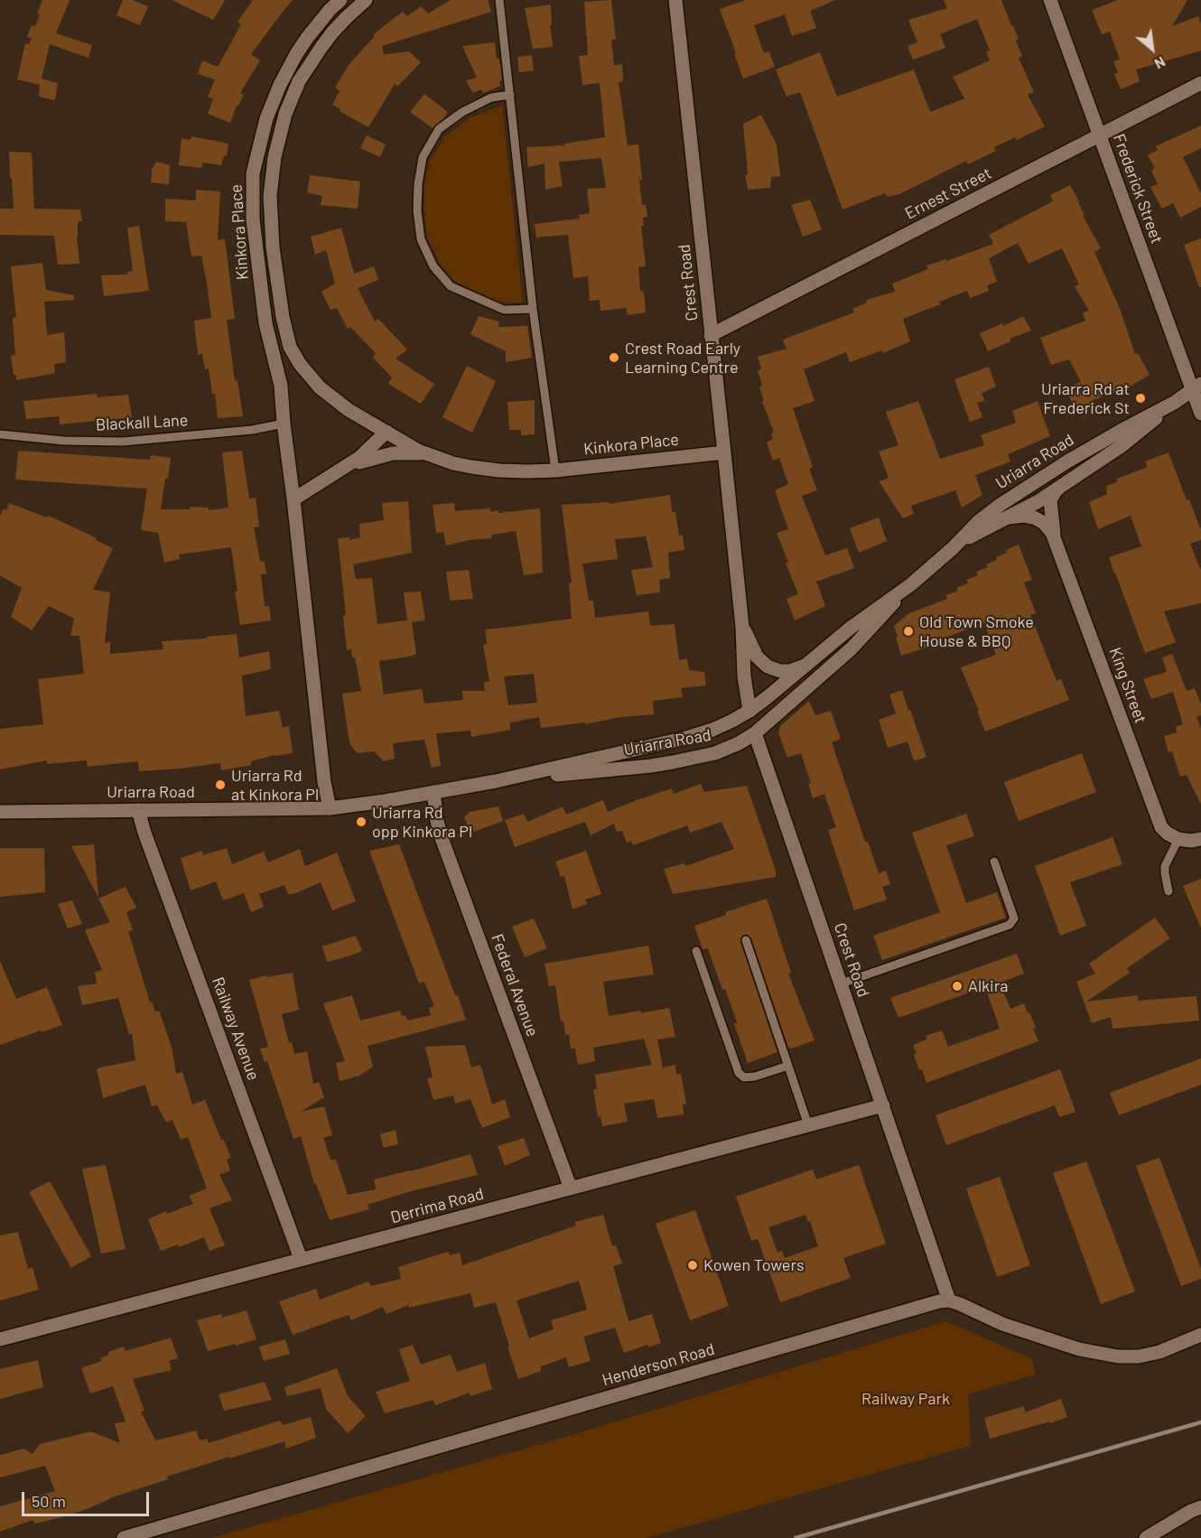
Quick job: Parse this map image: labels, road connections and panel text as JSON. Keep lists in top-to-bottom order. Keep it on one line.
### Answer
{"streets":{"street":["Frederick Street","Ernest Street","Kinkora Place","Crest Road","Uriarra Road","King Street","Federal Avenue","Railway Avenue","Derrima Road","Henderson Road"],"lane":["Blackall Lane"]},"crossings":[["Frederick Street","Ernest Street"],["Frederick Street","Uriarra Road"],["Ernest Street","Crest Road"],["Kinkora Place","Crest Road"],["Kinkora Place","Blackall Lane"],["Kinkora Place","Uriarra Road"],["Crest Road","Uriarra Road"],["Crest Road","Derrima Road"],["Crest Road","Henderson Road"],["Uriarra Road","King Street"],["Uriarra Road","Federal Avenue"],["Uriarra Road","Railway Avenue"],["Federal Avenue","Derrima Road"],["Railway Avenue","Derrima Road"]],"parks":["Railway Park"],"places":["Crest Road Early Learning Centre","Uriarra Rd at Frederick St","Old Town Smoke House & BBQ","Uriarra Rd at Kinkora Pl","Uriarra Rd opp Kinkora Pl","Alkira","Kowen Towers"],"scale_bar":"50 m","north":"bottom right"}
